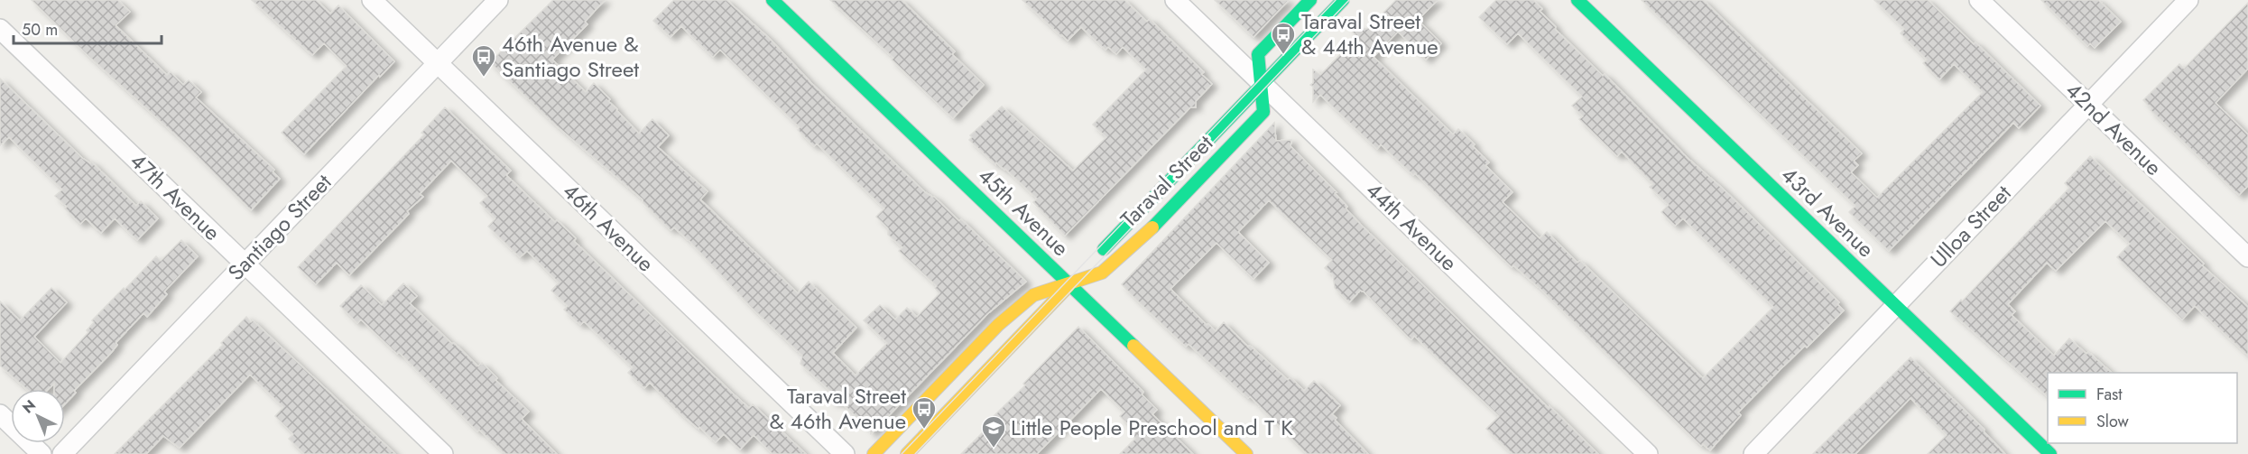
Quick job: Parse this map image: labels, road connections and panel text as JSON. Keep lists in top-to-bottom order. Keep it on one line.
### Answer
{"streets":{"street":["42nd Avenue","Taraval Street","47th Avenue","45th Avenue","43rd Avenue","44th Avenue","Ulloa Street","Santiago Street","46th Avenue"]},"crossings":[["42nd Avenue","Ulloa Street"],["Taraval Street","45th Avenue"],["Taraval Street","44th Avenue"],["47th Avenue","Santiago Street"],["43rd Avenue","Ulloa Street"],["Santiago Street","46th Avenue"]],"places":{"bus stop":["Taraval Street & 44th Avenue","46th Avenue & Santiago Street","Taraval Street & 46th Avenue"],"school or university":["Little People Preschool and T K"]},"legend":["Fast","Slow"],"scale_bar":"50 m","north":"top left"}
